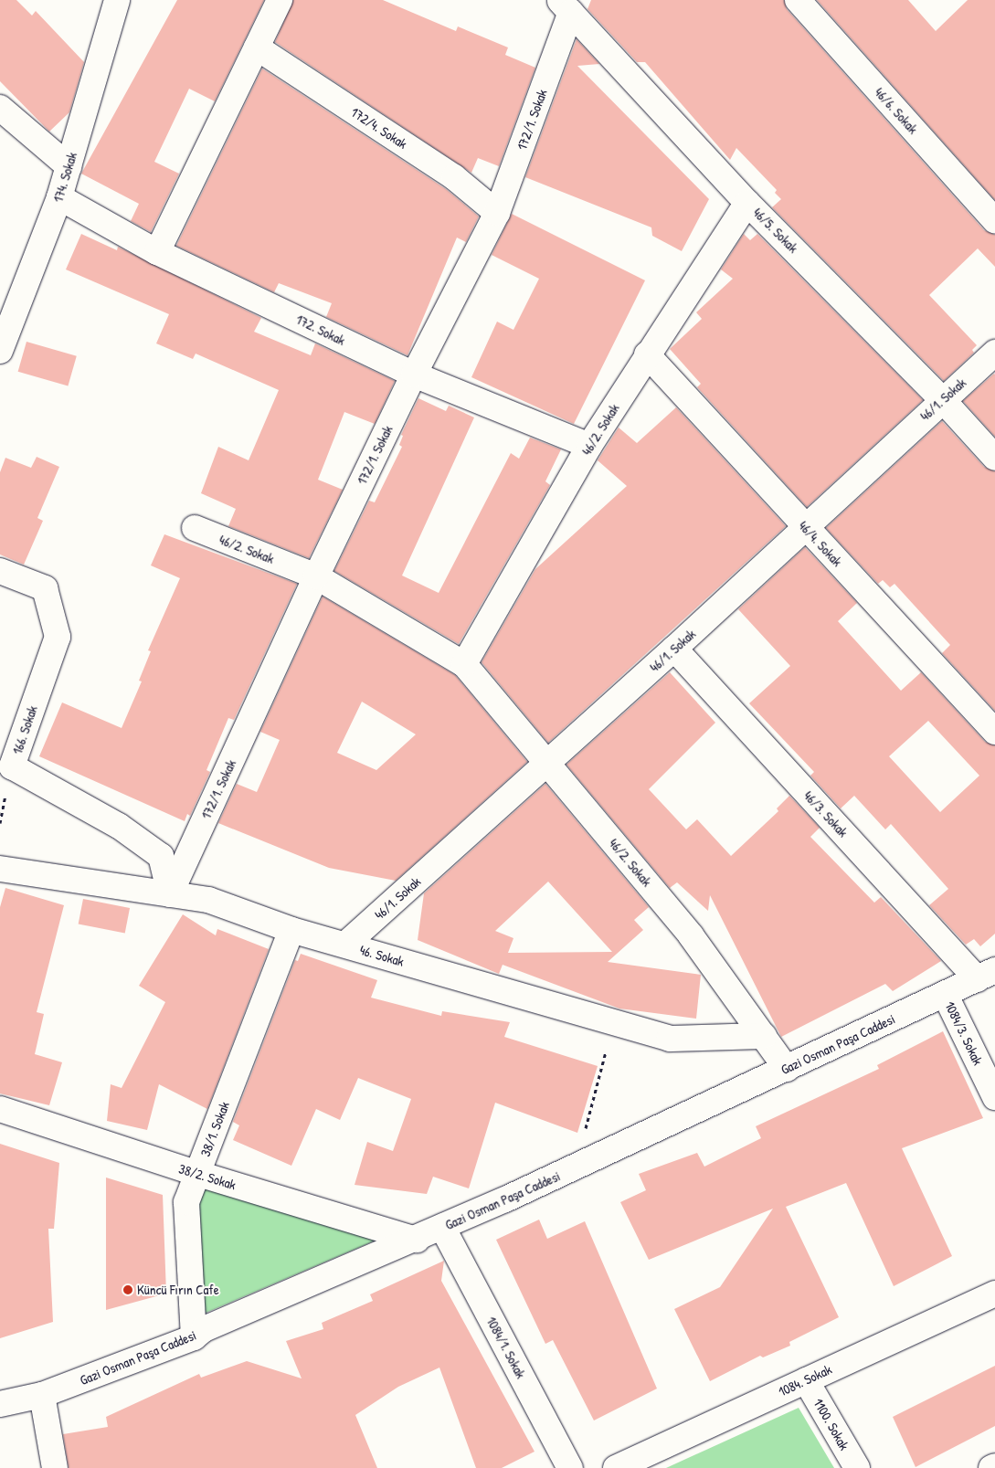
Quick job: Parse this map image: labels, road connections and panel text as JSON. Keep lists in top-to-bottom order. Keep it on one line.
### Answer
{"streets":{"street":["46/6. Sokak","172/1. Sokak","172/4. Sokak","174. Sokak","46/5. Sokak","172. Sokak","46/1. Sokak","46/2. Sokak","46/4. Sokak","166. Sokak","46/3. Sokak","46. Sokak","1084/3. Sokak","Gazi Osman Paşa Caddesi","38/1. Sokak","38/2. Sokak","1084/1. Sokak","1084. Sokak","1100. Sokak"]},"crossings":[["172/1. Sokak","172/4. Sokak"],["172/1. Sokak","46/5. Sokak"],["172/1. Sokak","172. Sokak"],["172/1. Sokak","46/2. Sokak"],["172/1. Sokak","166. Sokak"],["172/1. Sokak","46. Sokak"],["174. Sokak","172. Sokak"],["46/5. Sokak","46/1. Sokak"],["46/5. Sokak","46/2. Sokak"],["172. Sokak","46/2. Sokak"],["46/1. Sokak","46/2. Sokak"],["46/1. Sokak","46/4. Sokak"],["46/1. Sokak","46/3. Sokak"],["46/1. Sokak","46. Sokak"],["46/2. Sokak","46/4. Sokak"],["46/2. Sokak","46. Sokak"],["46/2. Sokak","Gazi Osman Paşa Caddesi"],["166. Sokak","46. Sokak"],["46/3. Sokak","Gazi Osman Paşa Caddesi"],["46. Sokak","38/1. Sokak"],["1084/3. Sokak","Gazi Osman Paşa Caddesi"],["Gazi Osman Paşa Caddesi","38/1. Sokak"],["Gazi Osman Paşa Caddesi","38/2. Sokak"],["Gazi Osman Paşa Caddesi","1084/1. Sokak"],["38/1. Sokak","38/2. Sokak"],["1084. Sokak","1100. Sokak"]],"places":["Küncü Fırın Cafe"]}
